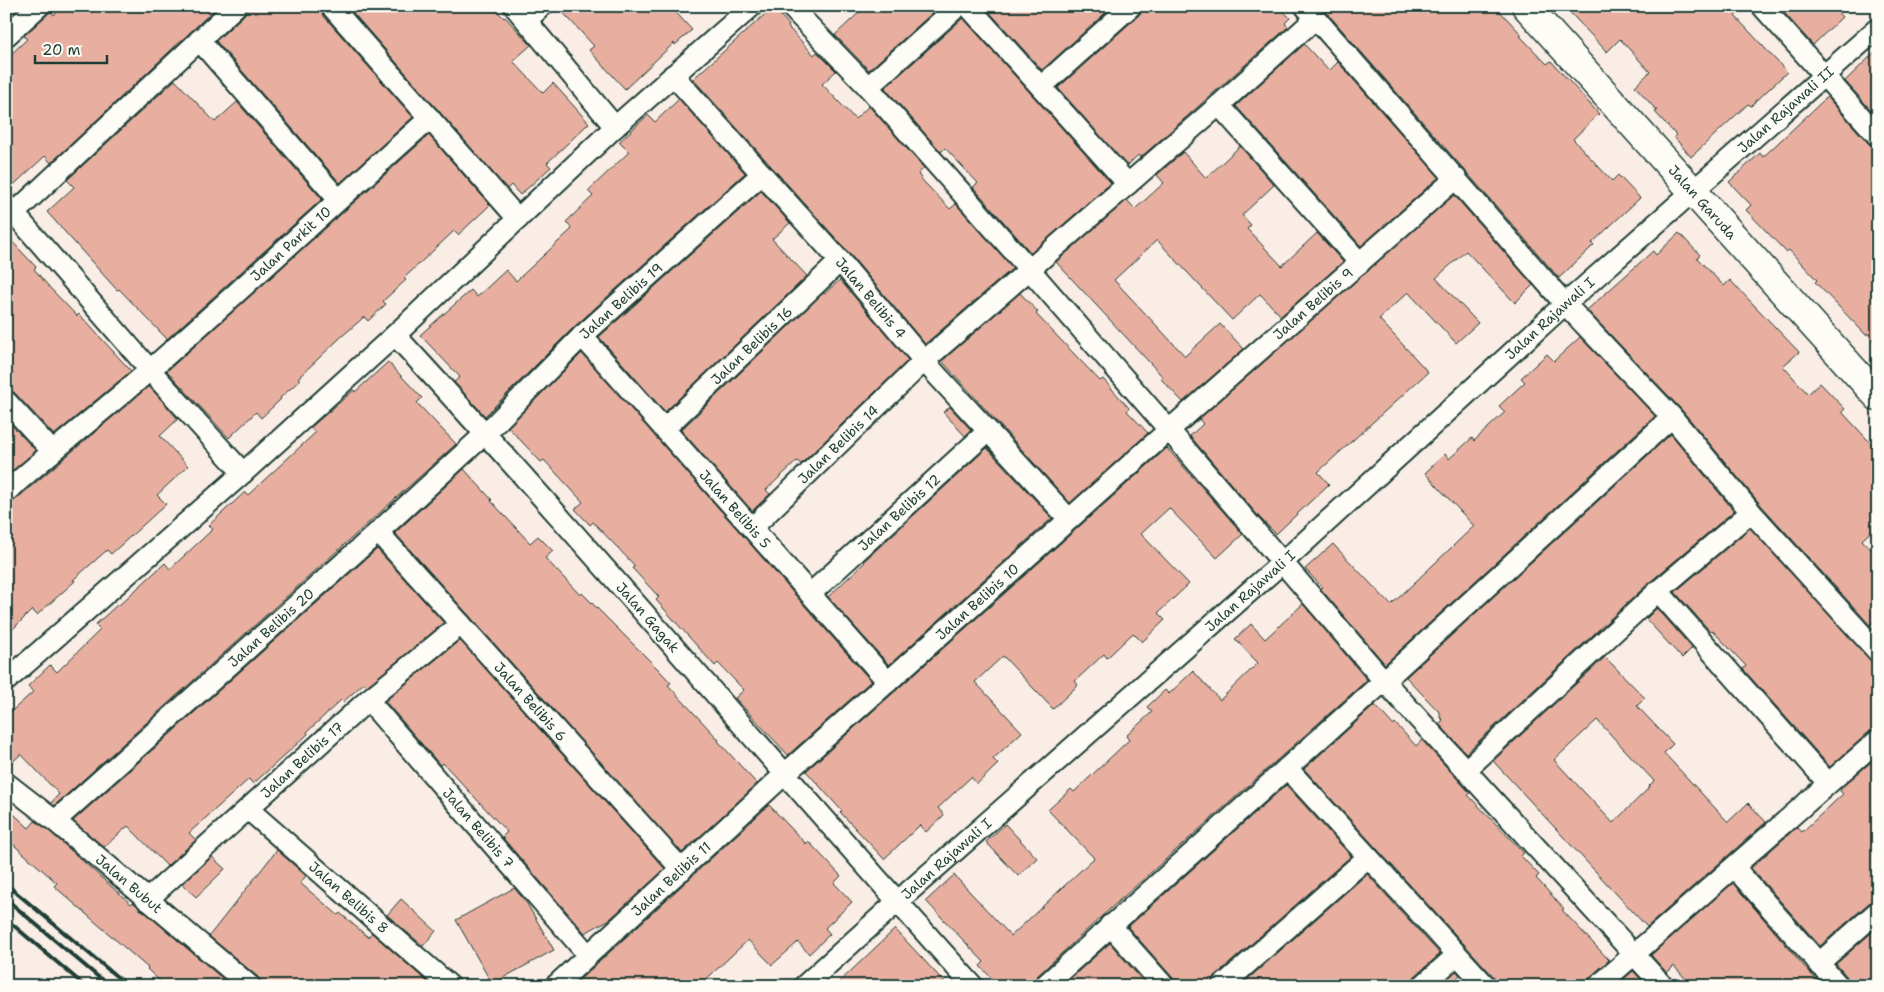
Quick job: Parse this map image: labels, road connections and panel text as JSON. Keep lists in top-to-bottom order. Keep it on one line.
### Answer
{"streets":{"street":["Jalan Rajawali II","Jalan Garuda","Jalan Parkit 10","Jalan Belibis 4","Jalan Belibis 19","Jalan Belibis 9","Jalan Rajawali I","Jalan Belibis 16","Jalan Belibis 14","Jalan Belibis 5","Jalan Belibis 12","Jalan Belibis 10","Jalan Gagak","Jalan Belibis 20","Jalan Belibis 6","Jalan Belibis 17","Jalan Belibis 7","Jalan Belibis 11","Jalan Bubut","Jalan Belibis 8"]},"crossings":[["Jalan Rajawali II","Jalan Garuda"],["Jalan Rajawali II","Jalan Rajawali I"],["Jalan Garuda","Jalan Rajawali I"],["Jalan Belibis 4","Jalan Belibis 19"],["Jalan Belibis 4","Jalan Belibis 16"],["Jalan Belibis 4","Jalan Belibis 14"],["Jalan Belibis 4","Jalan Belibis 12"],["Jalan Belibis 4","Jalan Belibis 10"],["Jalan Belibis 19","Jalan Belibis 5"],["Jalan Belibis 19","Jalan Gagak"],["Jalan Belibis 19","Jalan Belibis 20"],["Jalan Belibis 9","Jalan Belibis 10"],["Jalan Rajawali I","Jalan Gagak"],["Jalan Belibis 16","Jalan Belibis 5"],["Jalan Belibis 14","Jalan Belibis 5"],["Jalan Belibis 5","Jalan Belibis 12"],["Jalan Belibis 5","Jalan Belibis 10"],["Jalan Belibis 10","Jalan Gagak"],["Jalan Belibis 10","Jalan Belibis 11"],["Jalan Gagak","Jalan Belibis 20"],["Jalan Gagak","Jalan Belibis 11"],["Jalan Belibis 20","Jalan Belibis 6"],["Jalan Belibis 20","Jalan Bubut"],["Jalan Belibis 6","Jalan Belibis 17"],["Jalan Belibis 6","Jalan Belibis 11"],["Jalan Belibis 17","Jalan Belibis 7"],["Jalan Belibis 17","Jalan Bubut"],["Jalan Belibis 17","Jalan Belibis 8"],["Jalan Belibis 7","Jalan Belibis 11"]],"scale_bar":"20 m"}
